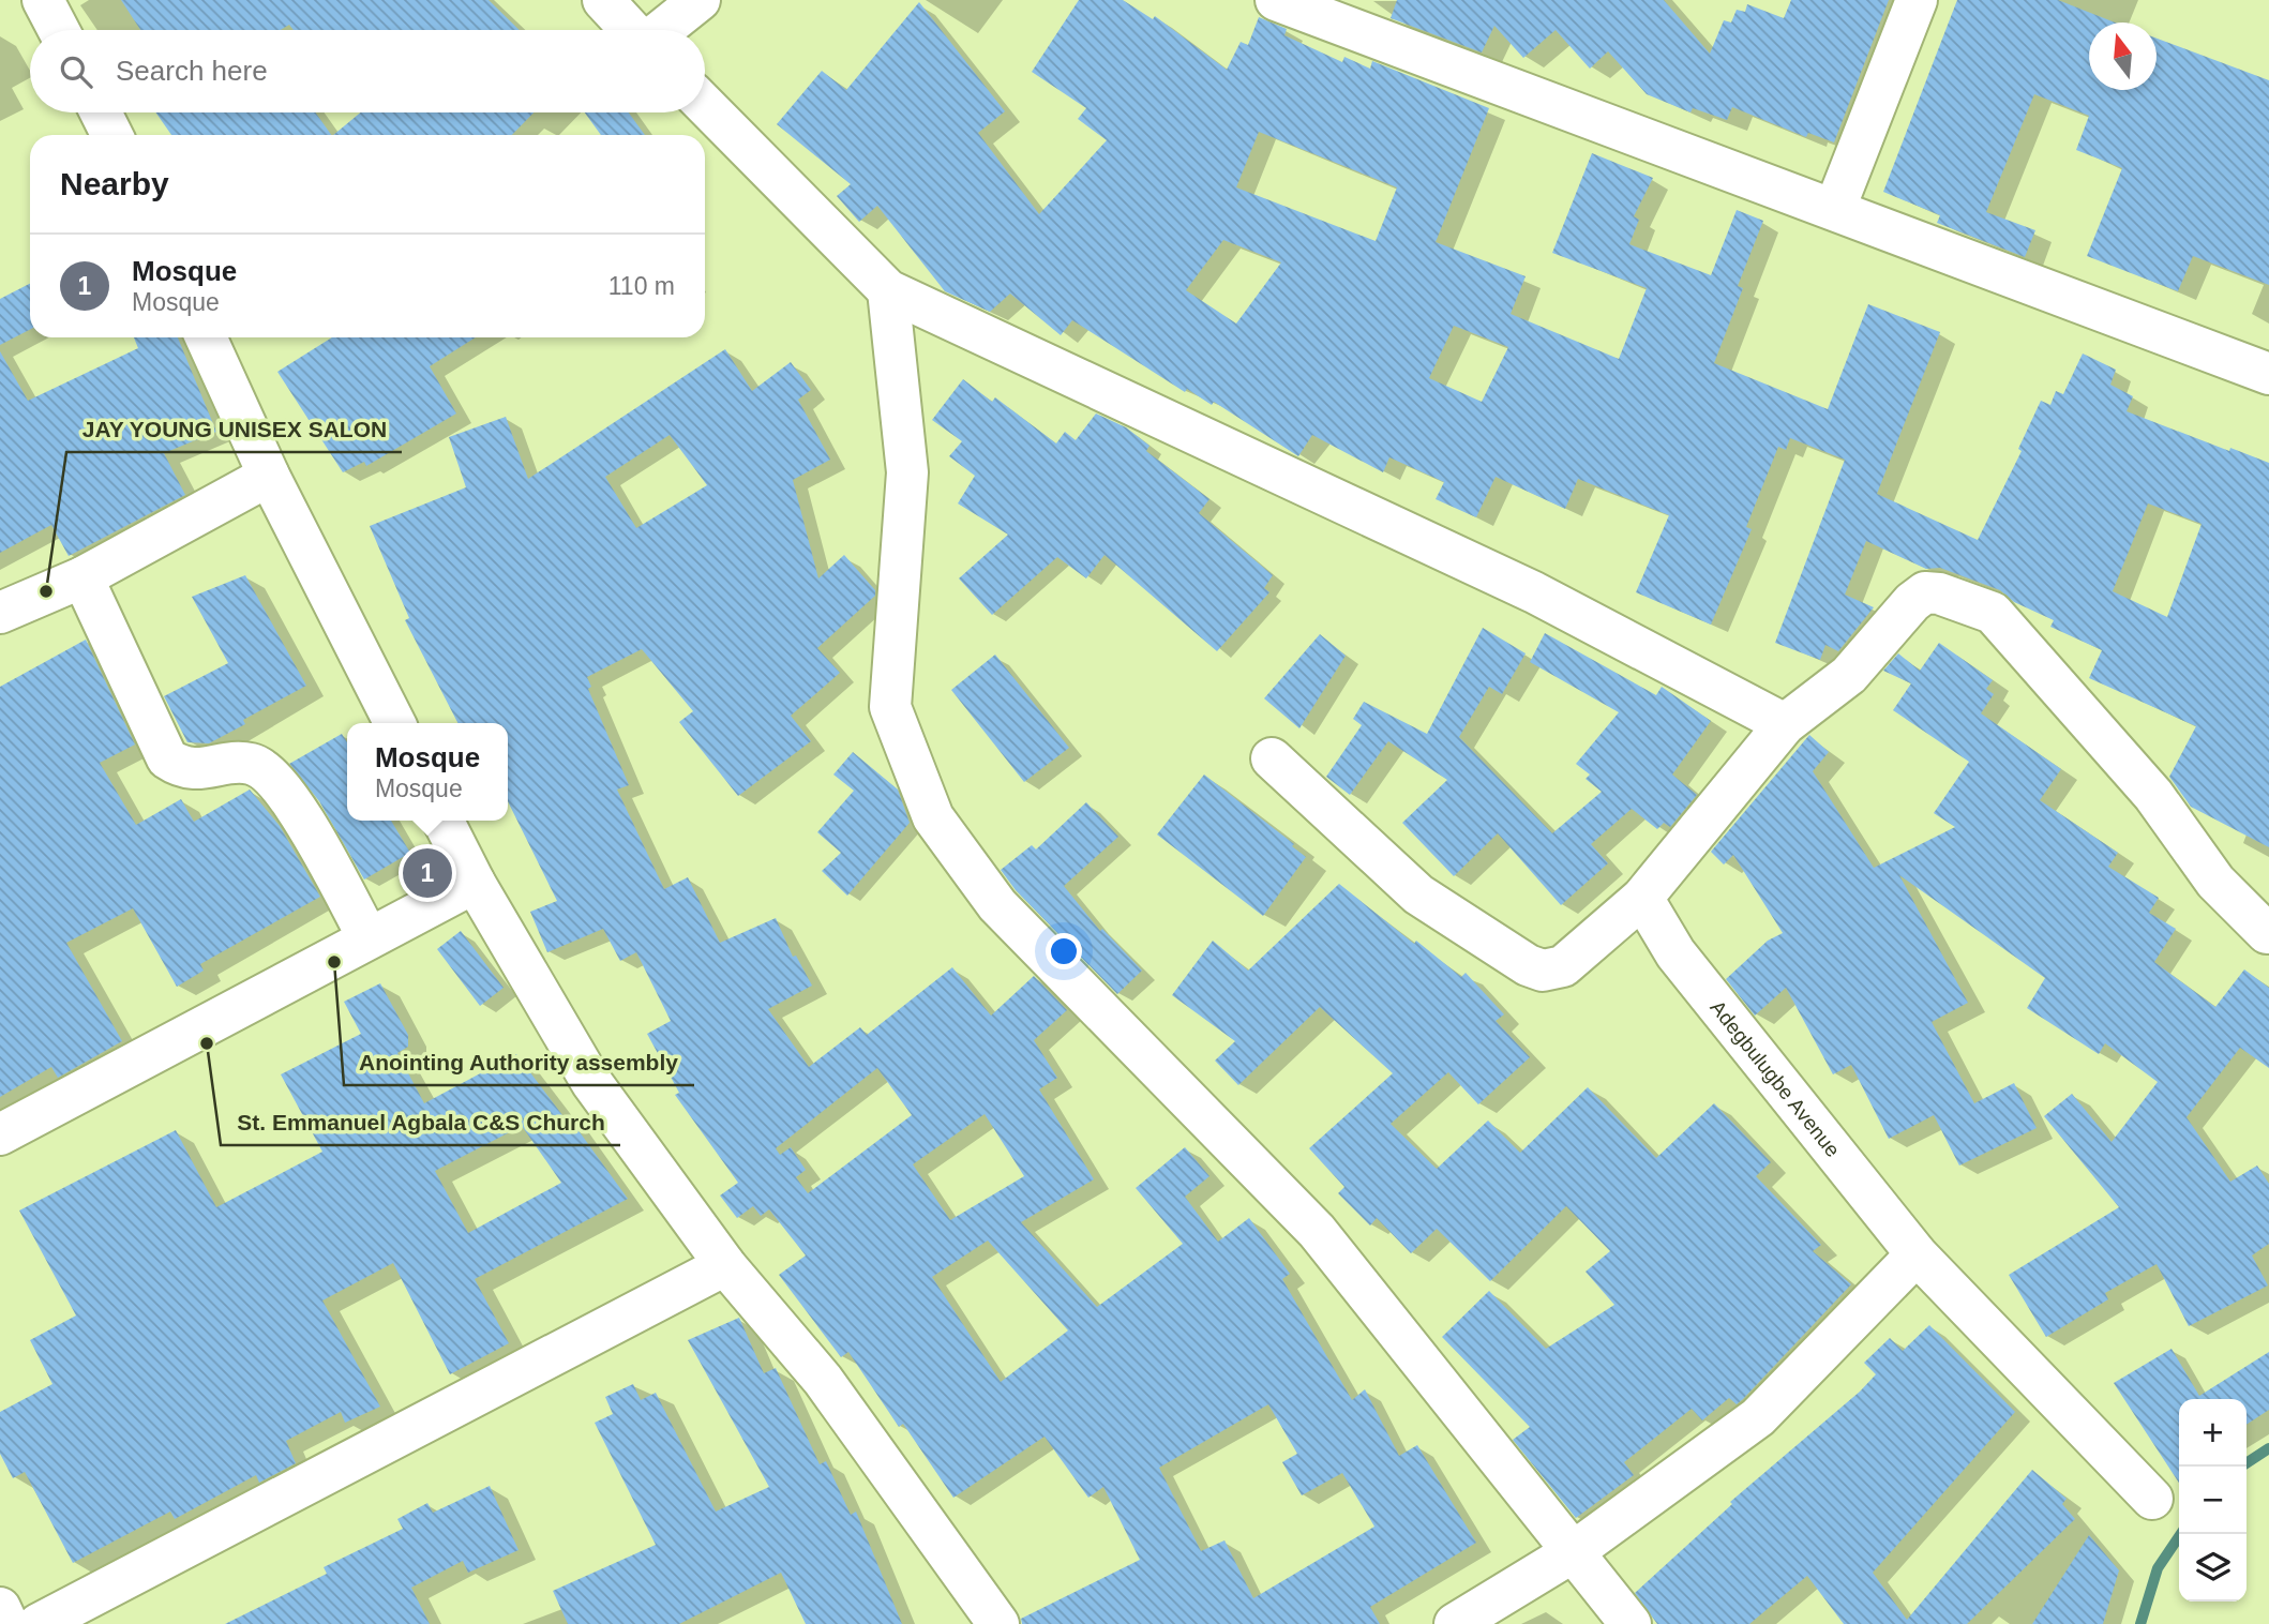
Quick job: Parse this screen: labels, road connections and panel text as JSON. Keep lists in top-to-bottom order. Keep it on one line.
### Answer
{"streets":{"street":["Adegbulugbe Avenue"]},"places":["JAY YOUNG UNISEX SALON","Anointing Authority assembly","St. Emmanuel Agbala C&S Church"],"north":"top","page":{"search":"Search here","heading":"Nearby","list":[{"mark":"1","name":"Mosque","note":"Mosque","value":"110 m"}],"popup":["Mosque","Mosque"],"pins":"1","map_buttons":["+","−"]}}
